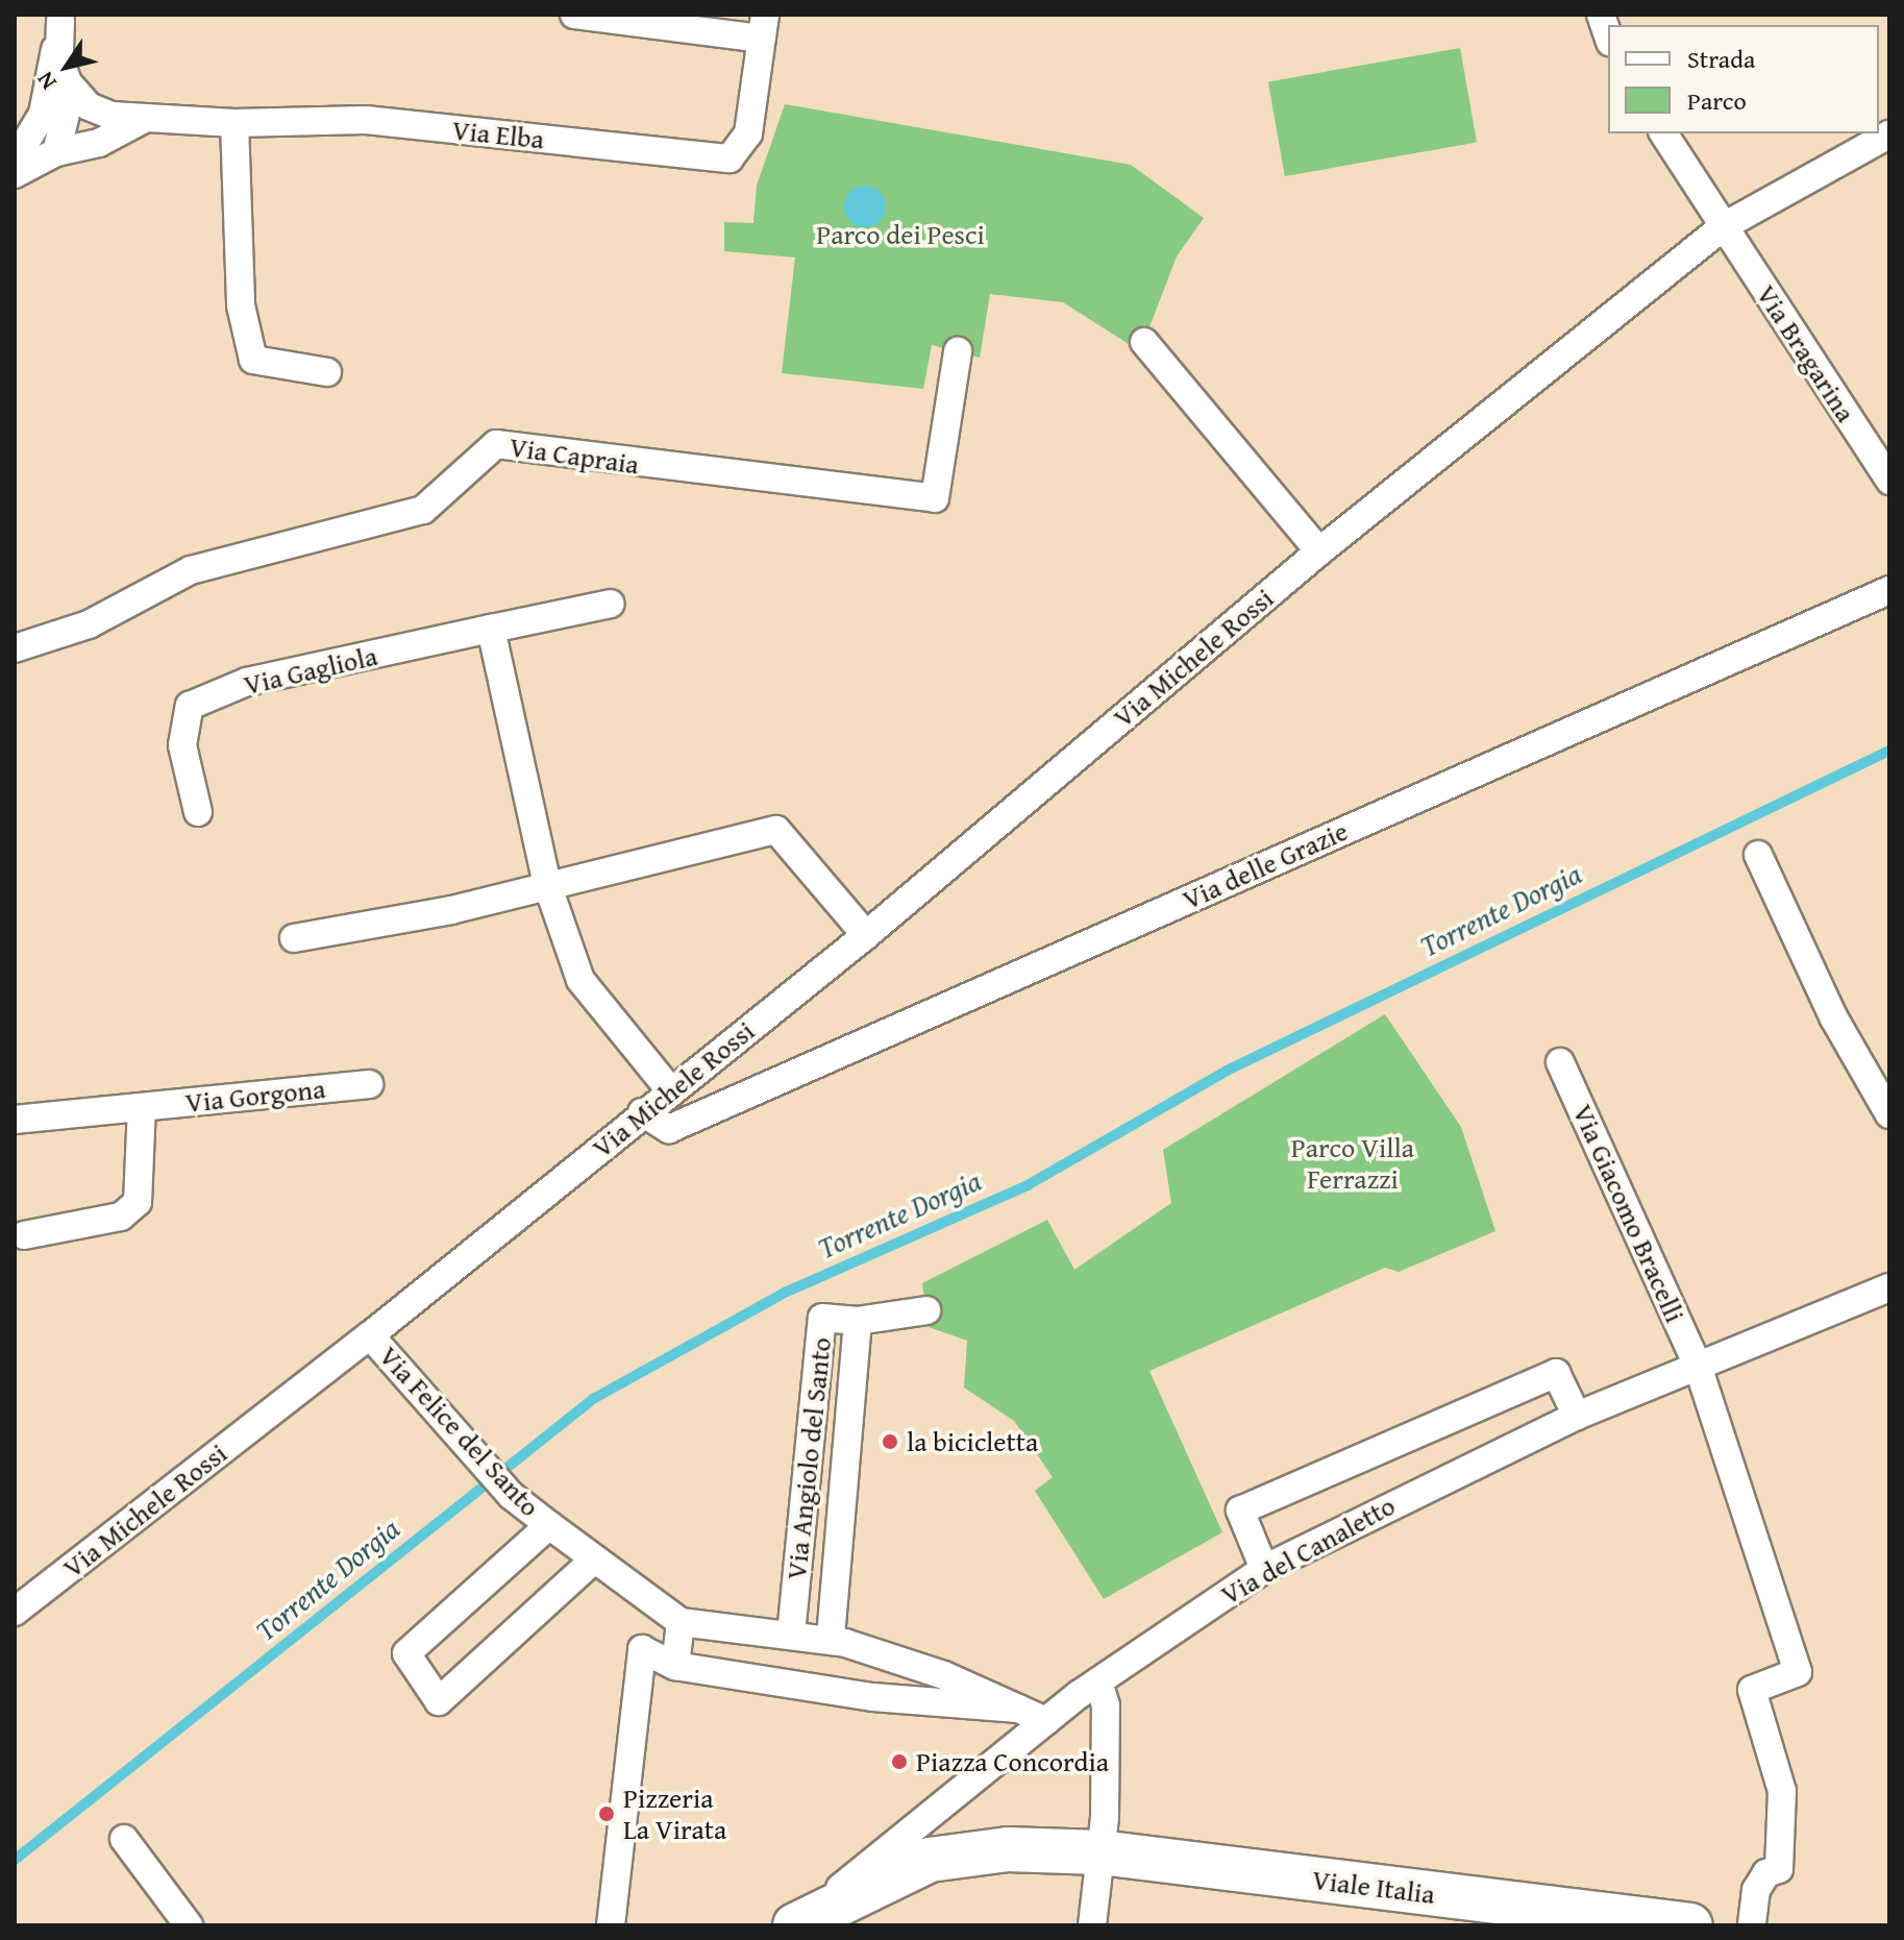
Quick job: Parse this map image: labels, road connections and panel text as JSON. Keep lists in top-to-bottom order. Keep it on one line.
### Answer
{"streets":{"main road":["Viale Italia"],"street":["Via Elba","Via Bragarina","Via Capraia","Via Michele Rossi","Via Gagliola","Via delle Grazie","Via Gorgona","Via Giacomo Bracelli","Via Felice del Santo","Via Angiolo del Santo","Via del Canaletto"]},"crossings":[["Via Bragarina","Via Michele Rossi"],["Via Michele Rossi","Via delle Grazie"],["Via Michele Rossi","Via Felice del Santo"],["Via Giacomo Bracelli","Via del Canaletto"],["Via del Canaletto","Viale Italia"]],"water":["Torrente Dorgia"],"parks":["Parco dei Pesci","Parco Villa Ferrazzi"],"places":["la bicicletta","Piazza Concordia","Pizzeria La Virata"],"legend":["Strada","Parco"],"north":"bottom left"}
